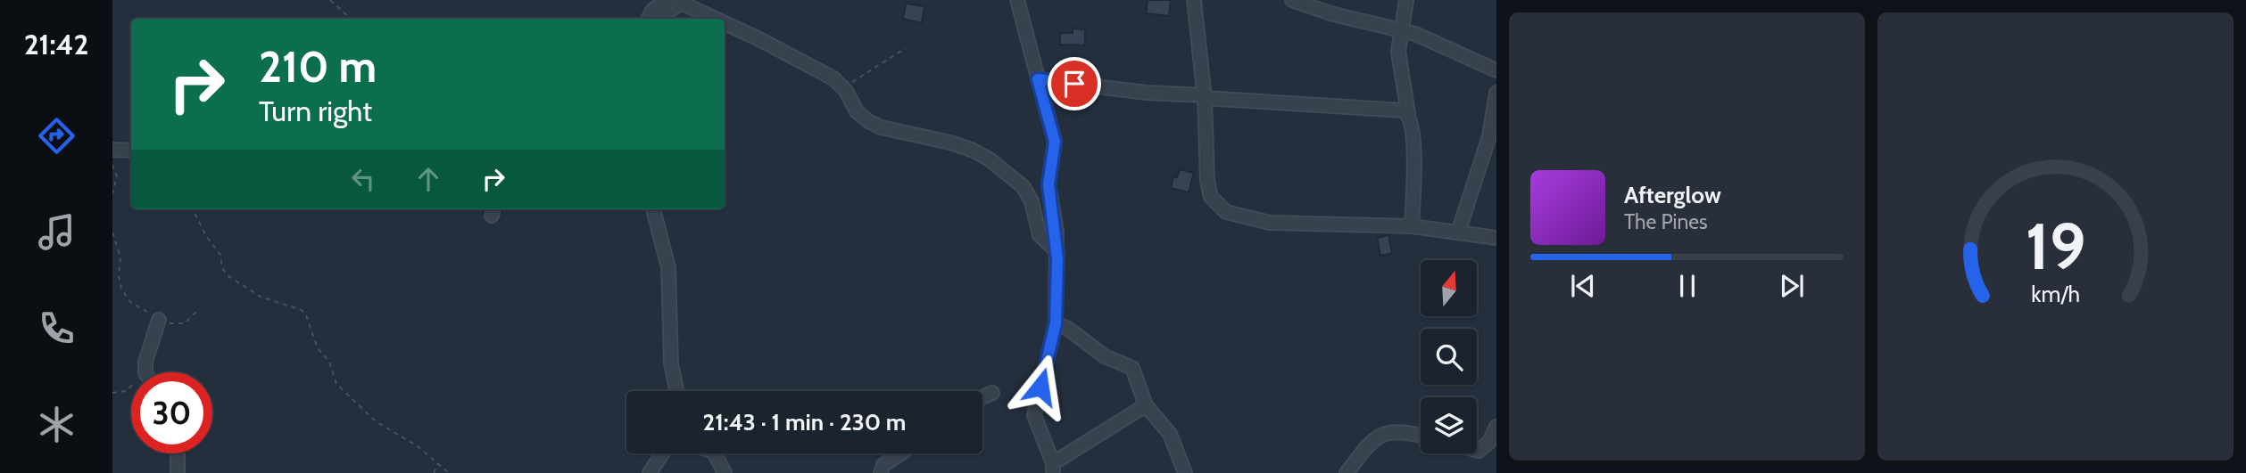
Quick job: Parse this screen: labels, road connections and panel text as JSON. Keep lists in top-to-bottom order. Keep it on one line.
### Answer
{"north":"top","page":{"tabs":"21:42","turn":["210 m","Turn right"],"song":["Afterglow","The Pines"],"limit":"30","trip":"21:43 · 1 min · 230 m","gauge":["19","km/h"]}}
